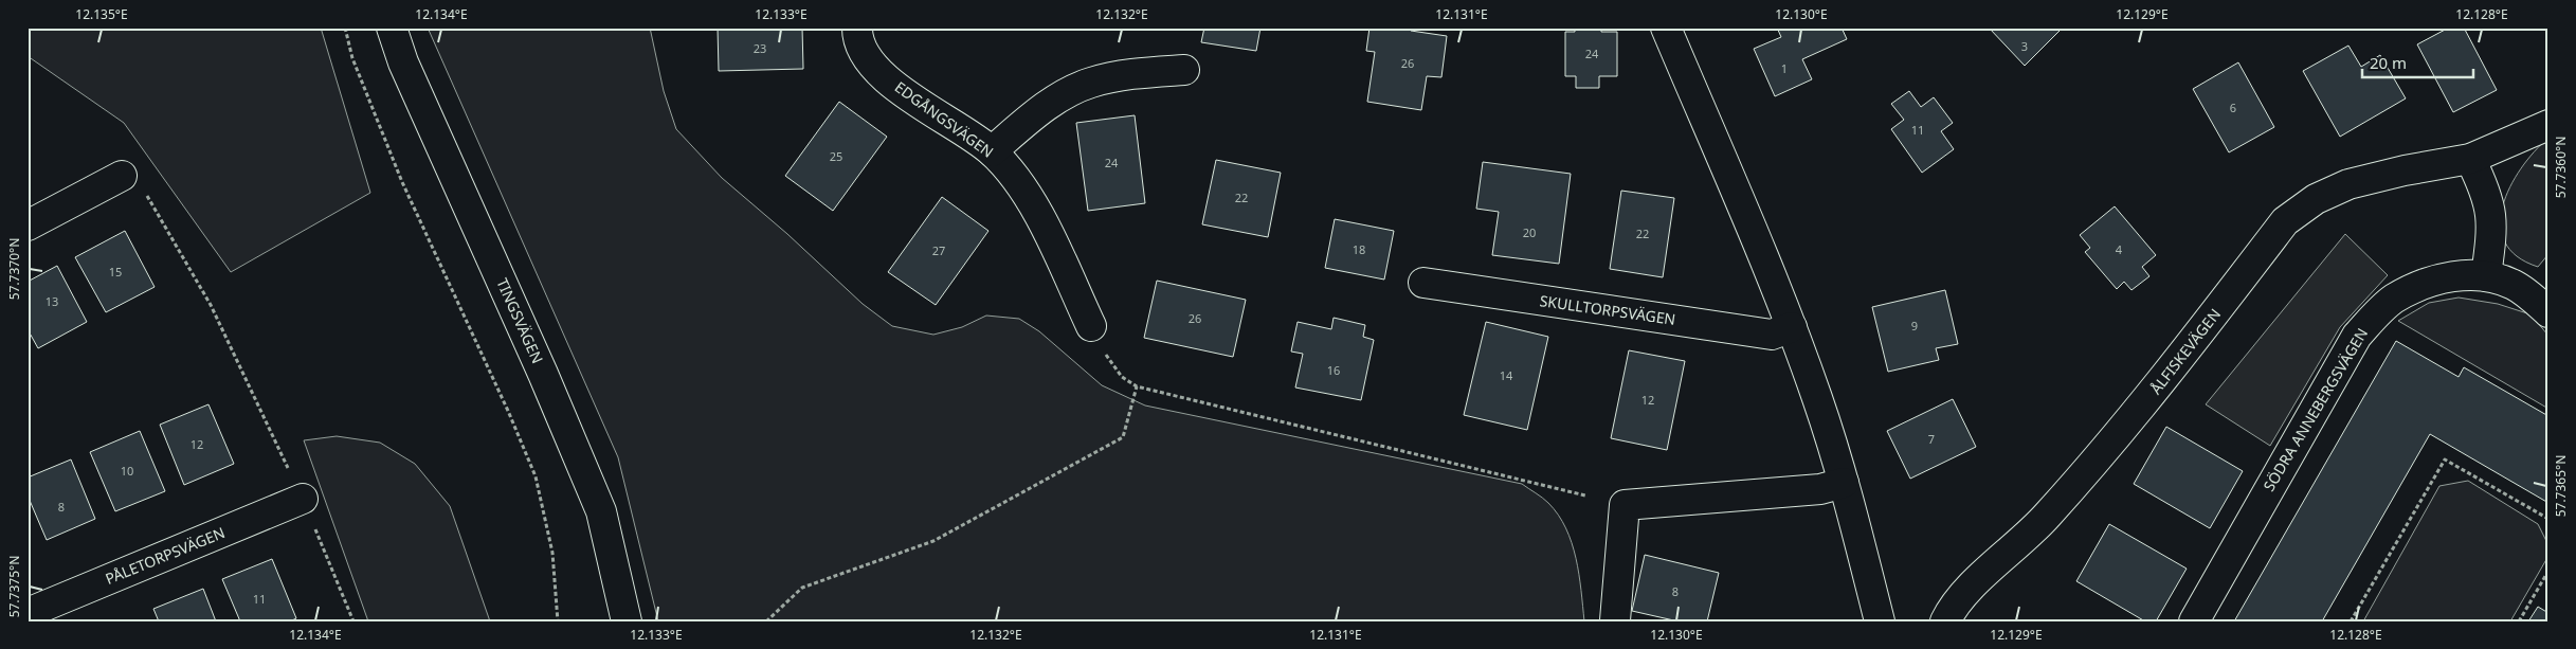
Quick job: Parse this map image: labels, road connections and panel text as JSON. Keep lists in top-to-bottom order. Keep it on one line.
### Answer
{"streets":{"street":["EDGÅNGSVÄGEN","SKULLTORPSVÄGEN","TINGSVÄGEN","ÅLFISKEVÄGEN","SÖDRA ANNEBERGSVÄGEN","PÅLETORPSVÄGEN"]},"house_numbers":["3","23","24","26","1","6","11","25","24","22","20","22","18","4","27","15","13","26","9","16","14","12","7","12","10","8","8","11"],"scale_bar":"20 m","coordinates":["12.135°E","12.134°E","12.133°E","12.132°E","12.131°E","12.130°E","12.129°E","12.128°E","57.7360°N","57.7370°N","57.7365°N","57.7375°N"]}
